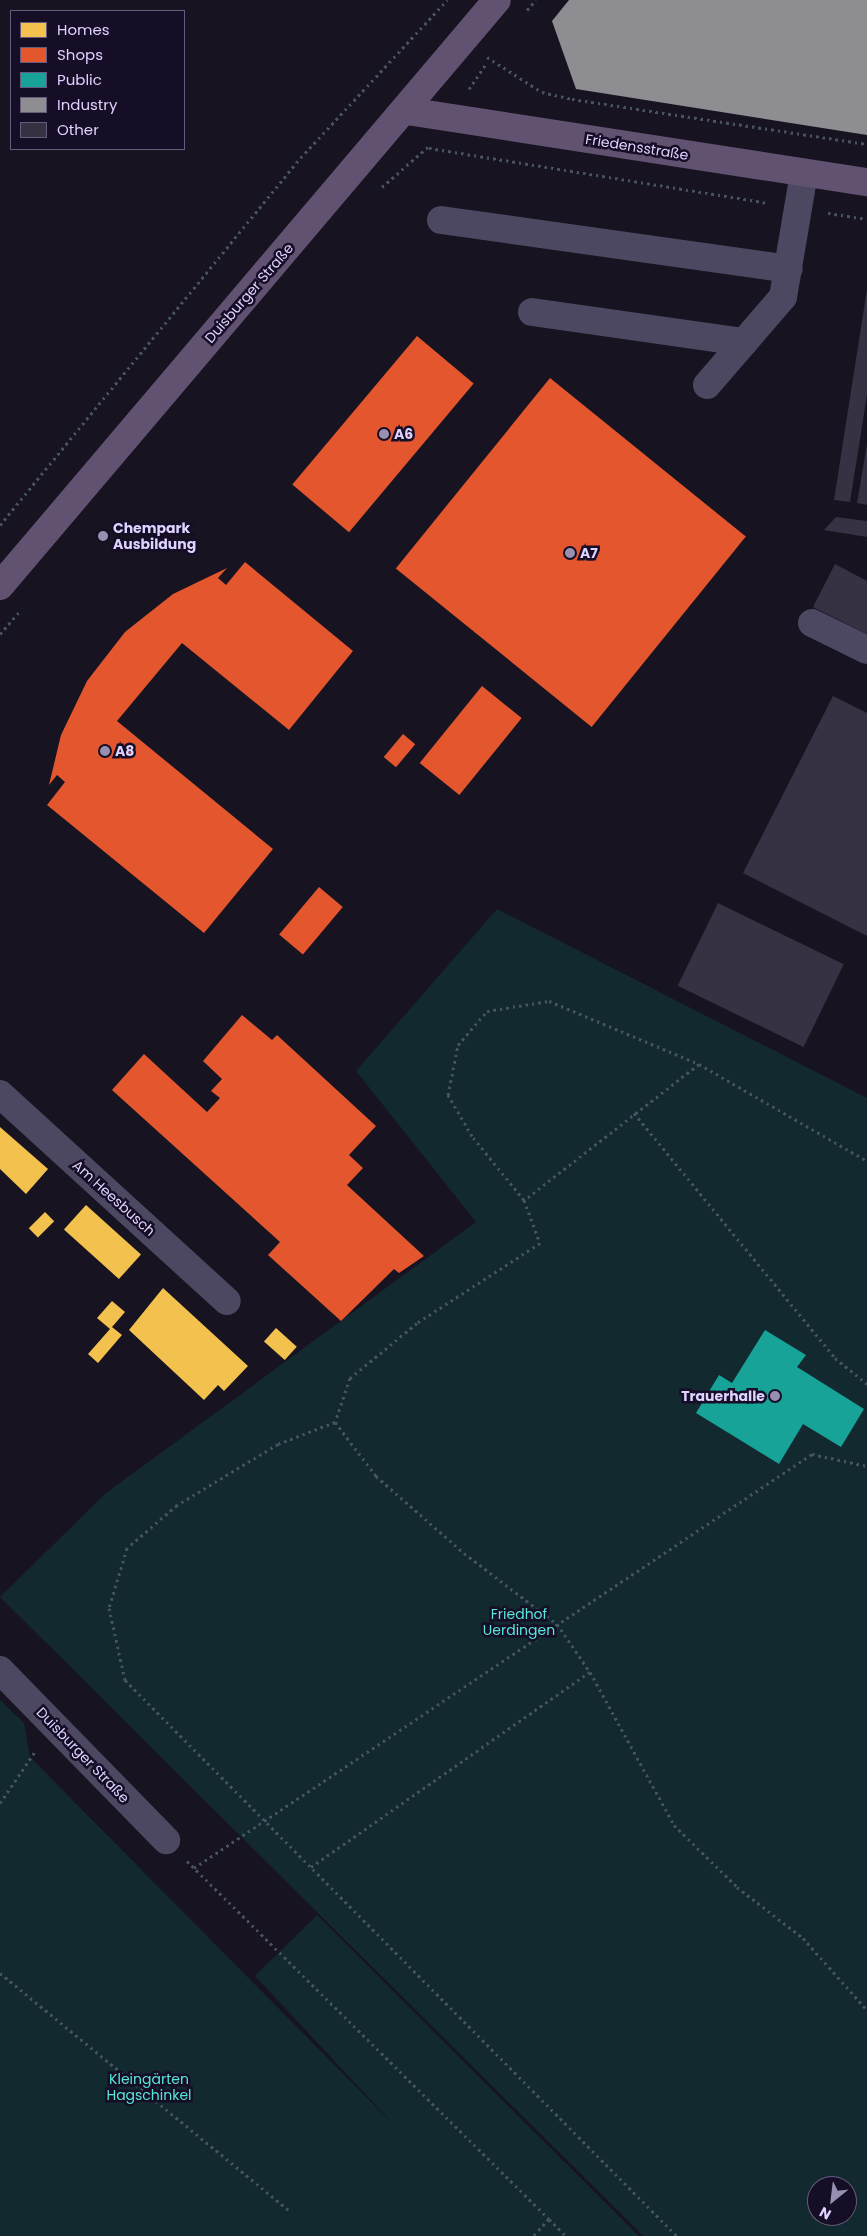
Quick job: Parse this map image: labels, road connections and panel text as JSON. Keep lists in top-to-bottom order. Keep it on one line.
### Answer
{"streets":{"main road":["Friedensstraße","Duisburger Straße"],"street":["Am Heesbusch"]},"crossings":[["Friedensstraße","Duisburger Straße"]],"parks":["Friedhof Uerdingen","Kleingärten Hagschinkel"],"places":["A6","Chempark Ausbildung","A7","A8","Trauerhalle"],"legend":["Homes","Shops","Public","Industry","Other"],"north":"bottom left"}
